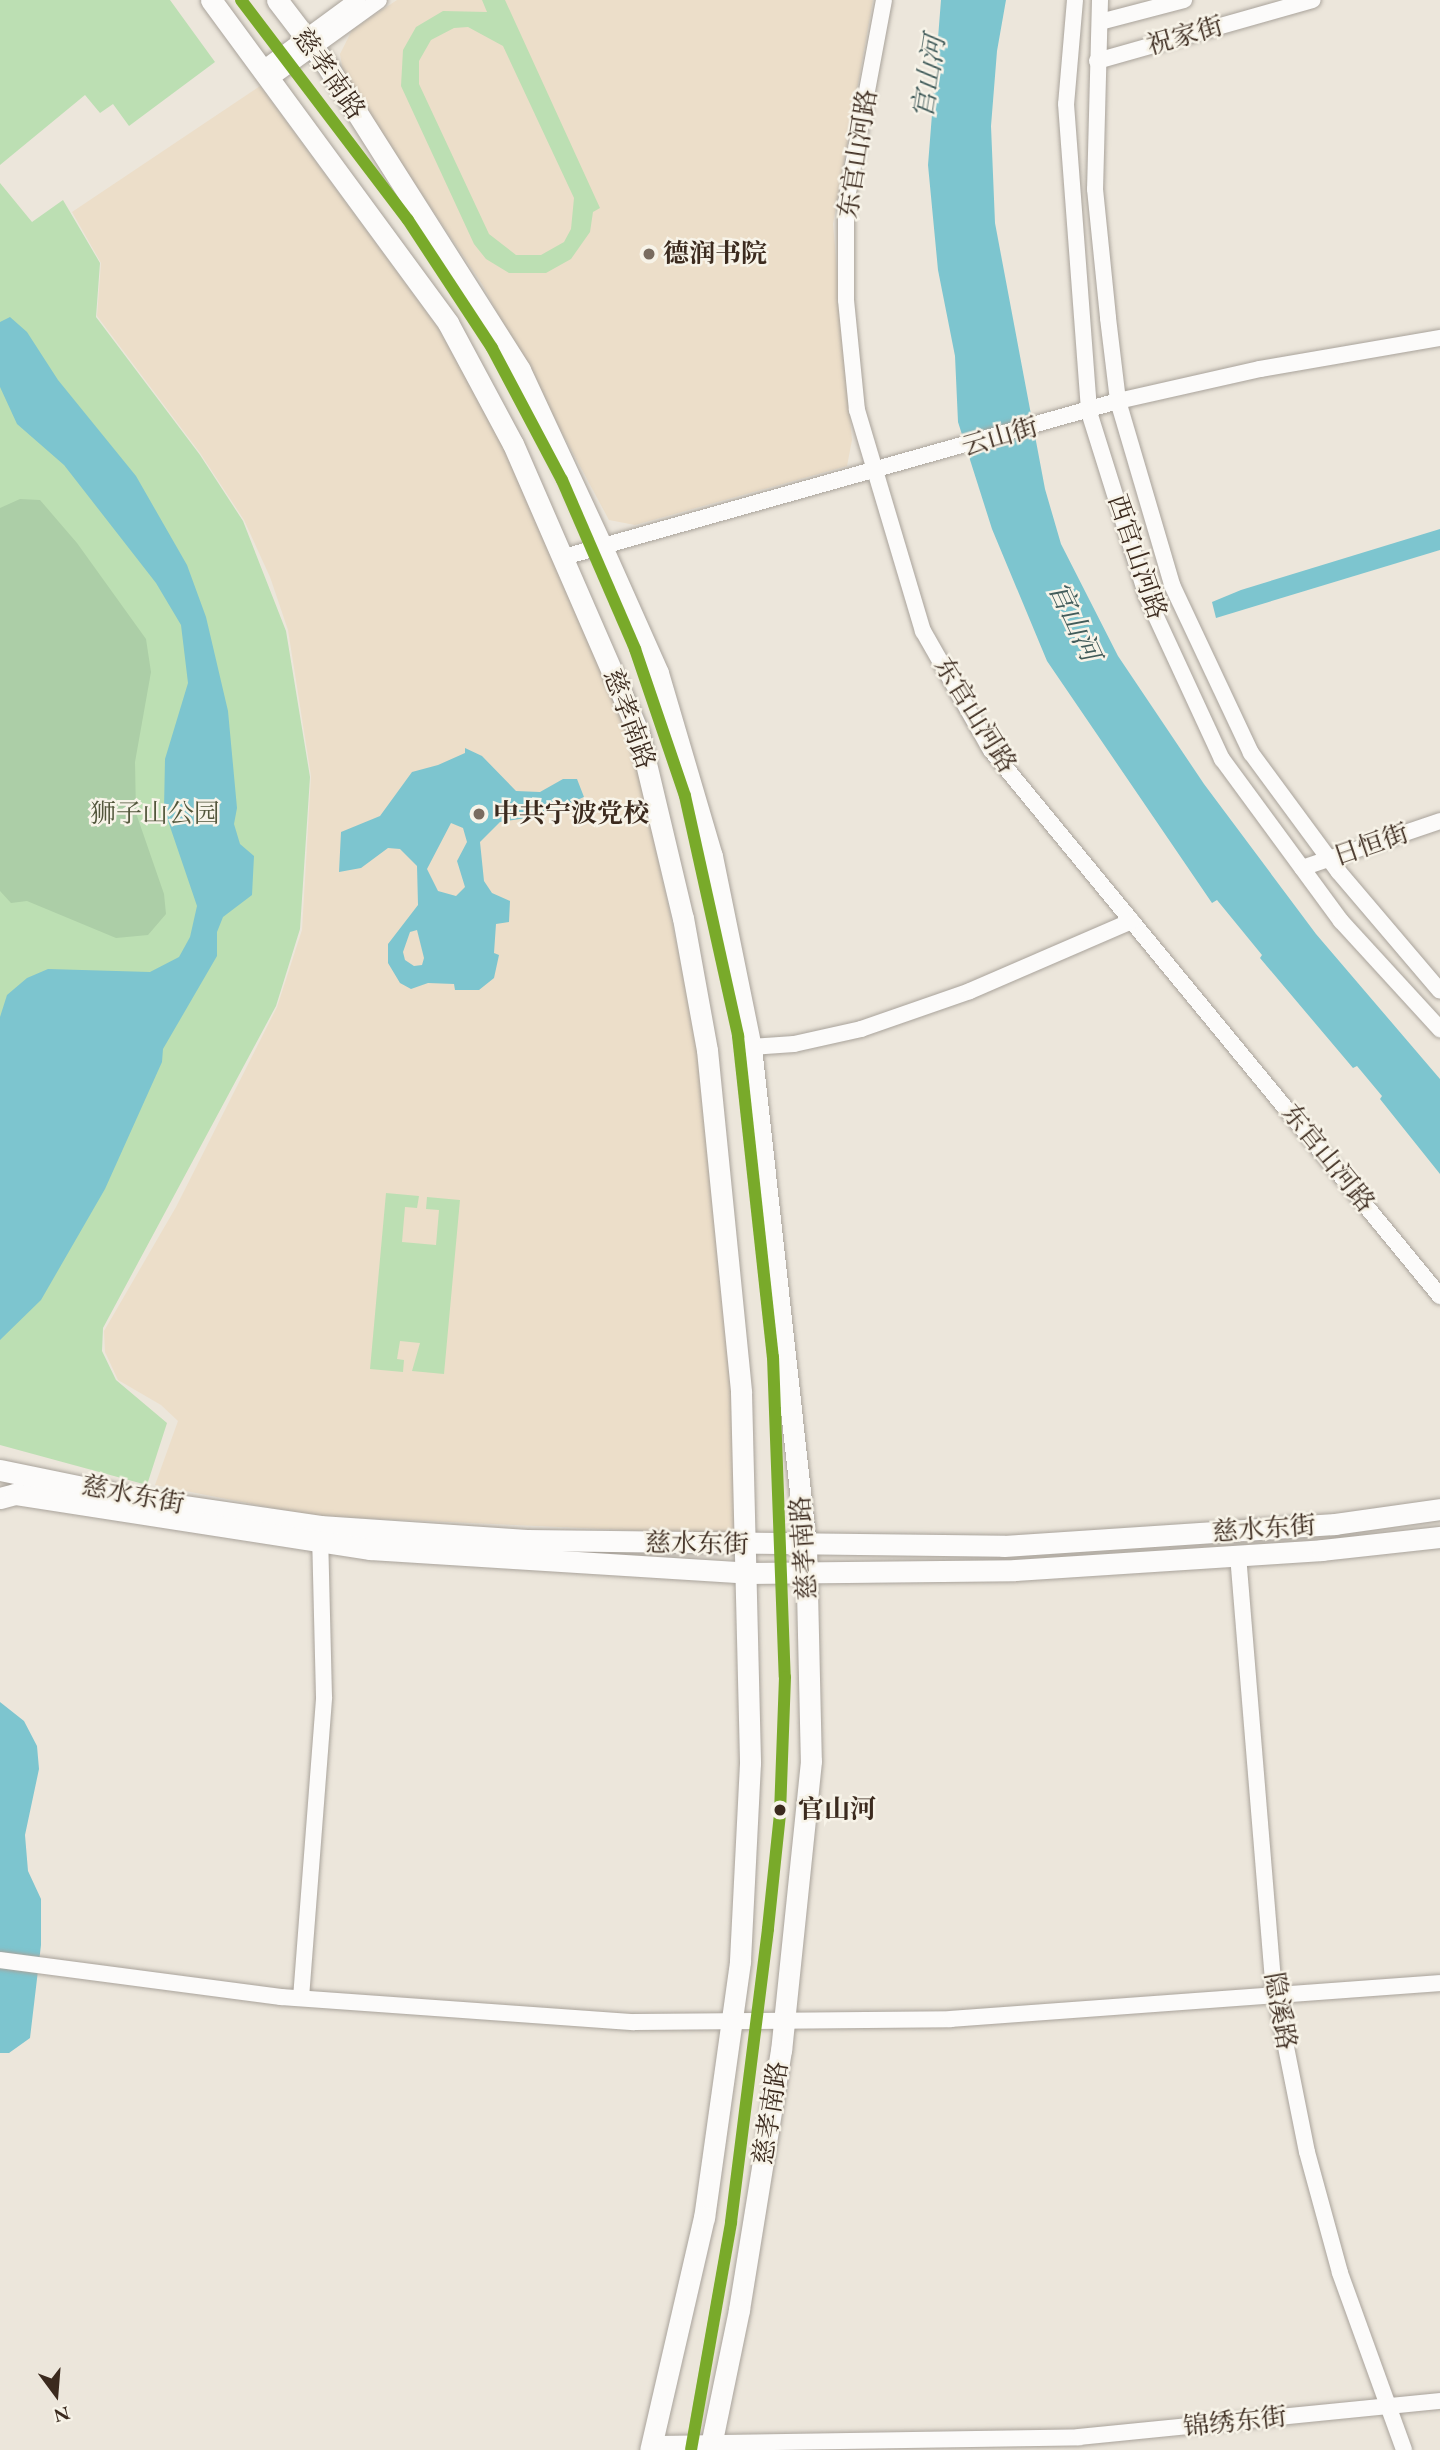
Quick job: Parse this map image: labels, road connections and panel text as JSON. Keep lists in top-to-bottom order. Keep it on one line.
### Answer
{"streets":{"main road":["慈孝南路","慈水东街"],"street":["祝家街","东官山河路","云山街","西官山河路","日恒街","隐溪路","锦绣东街"]},"crossings":[["祝家街","西官山河路"],["慈孝南路","云山街"],["慈孝南路","慈水东街"],["慈孝南路","锦绣东街"],["东官山河路","云山街"],["云山街","西官山河路"],["西官山河路","日恒街"],["慈水东街","隐溪路"],["隐溪路","锦绣东街"]],"water":["官山河"],"parks":["狮子山公园"],"places":["德润书院","中共宁波党校","官山河"],"north":"bottom"}
